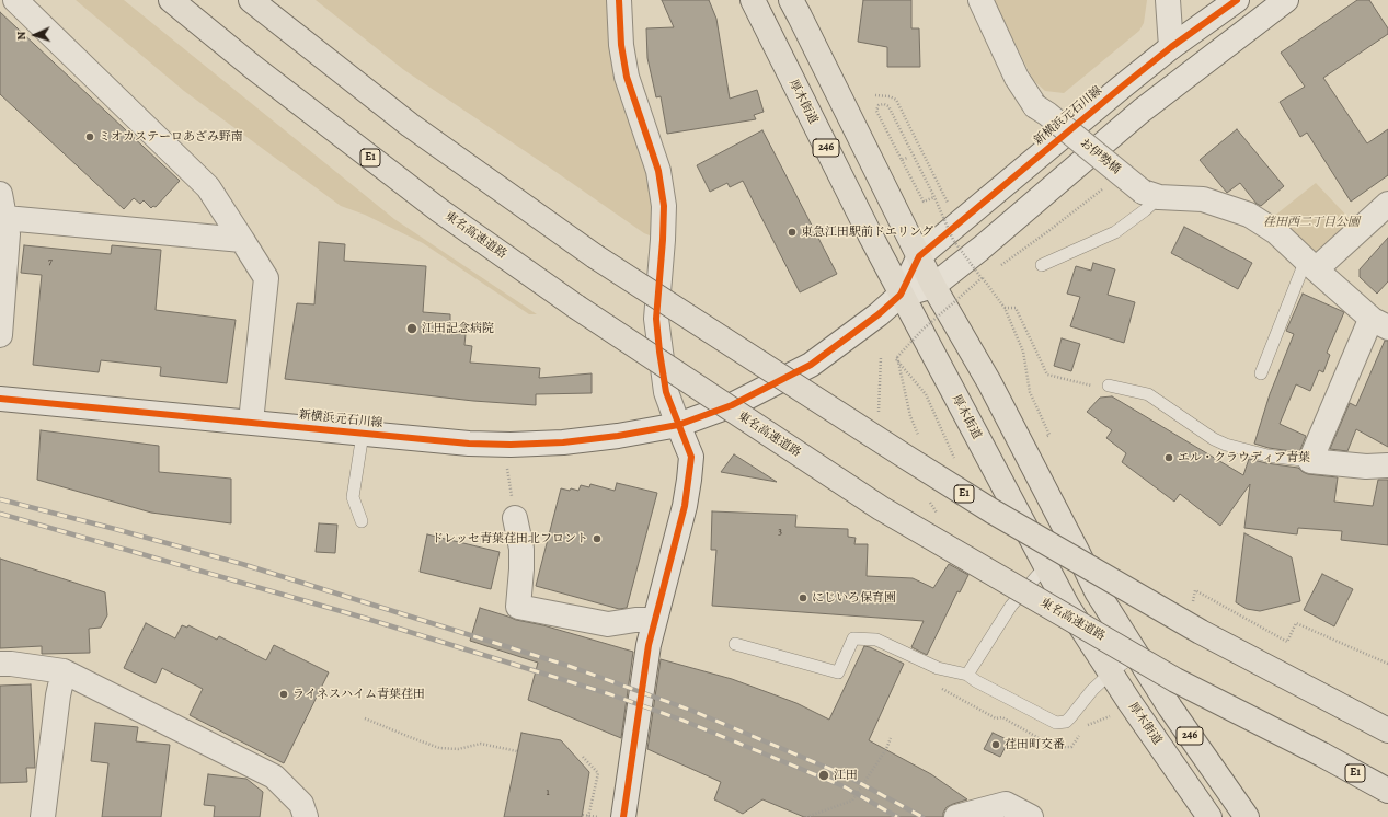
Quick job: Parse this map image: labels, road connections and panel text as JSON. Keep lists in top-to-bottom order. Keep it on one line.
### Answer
{"streets":{"highway":["厚木街道","246","E1","東名高速道路"],"street":["新横浜元石川線","お伊勢橋"]},"crossings":[["厚木街道","新横浜元石川線"],["新横浜元石川線","246"]],"parks":["荏田西二丁目公園"],"places":["ミオカステーロあざみ野南","東急江田駅前ドエリング","江田記念病院","エル・クラウディア青葉","ドレッセ青葉荏田北フロント","にじいろ保育園","ライネスハイム青葉荏田","荏田町交番","江田"],"house_numbers":["7","3","1"],"north":"left"}
